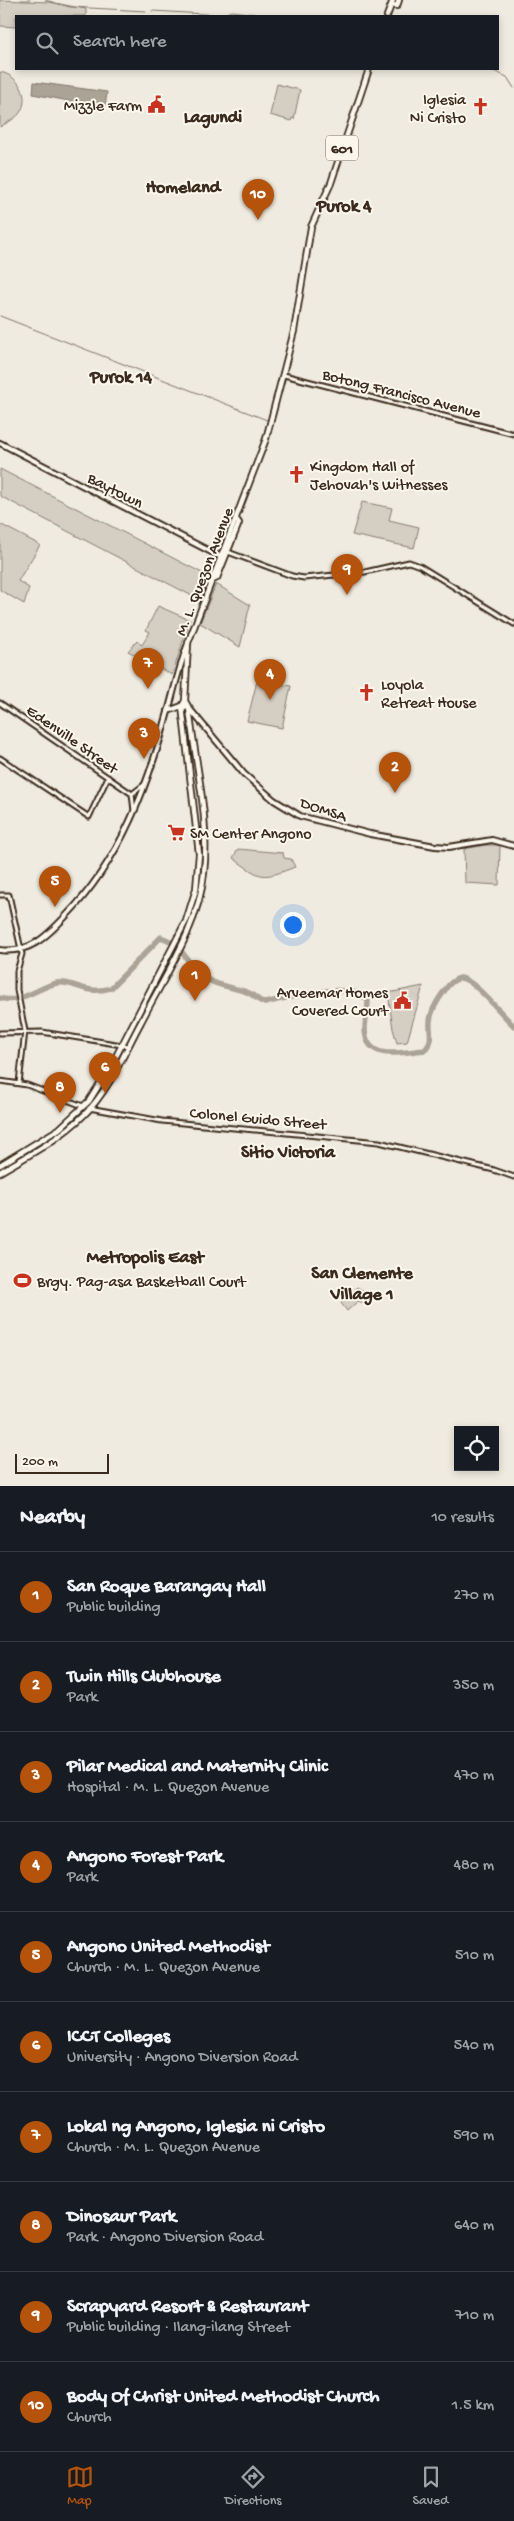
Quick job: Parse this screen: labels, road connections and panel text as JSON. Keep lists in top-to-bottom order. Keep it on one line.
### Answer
{"streets":{"main road":["601","Baytown","M. L. Quezon Avenue","DOMSA"],"street":["Botong Francisco Avenue","Edenville Street","Colonel Guido Street"]},"crossings":[["Botong Francisco Avenue","M. L. Quezon Avenue"],["Baytown","M. L. Quezon Avenue"]],"districts":["Lagundi","Homeland","Purok 4","Purok 14","Sitio Victoria","Metropolis East","San Clemente Village 1"],"places":{"public building":["Mizzle Farm","Arveemar Homes Covered Court"],"church":["Iglesia Ni Cristo","Kingdom Hall of Jehovah's Witnesses","Loyola Retreat House"],"supermarket":["SM Center Angono"],"sports":["Brgy. Pag-asa Basketball Court"]},"scale_bar":"200 m","page":{"search":"Search here","pins":["10","9","7","4","3","2","5","1","6","8"],"scale":"200 m","heading":["Nearby","10 results"],"list":[{"mark":"1","name":"San Roque Barangay Hall","note":"Public building","value":"270 m"},{"mark":"2","name":"Twin Hills Clubhouse","note":"Park","value":"350 m"},{"mark":"3","name":"Pilar Medical and Maternity Clinic","note":"Hospital · M. L. Quezon Avenue","value":"470 m"},{"mark":"4","name":"Angono Forest Park","note":"Park","value":"480 m"},{"mark":"5","name":"Angono United Methodist","note":"Church · M. L. Quezon Avenue","value":"510 m"},{"mark":"6","name":"ICCT Colleges","note":"University · Angono Diversion Road","value":"540 m"},{"mark":"7","name":"Lokal ng Angono, Iglesia ni Cristo","note":"Church · M. L. Quezon Avenue","value":"590 m"},{"mark":"8","name":"Dinosaur Park","note":"Park · Angono Diversion Road","value":"640 m"},{"mark":"9","name":"Scrapyard Resort & Restaurant","note":"Public building · Ilang-ilang Street","value":"710 m"},{"mark":"10","name":"Body Of Christ United Methodist Church","note":"Church","value":"1.5 km"}],"nav":["Map","Directions","Saved"]}}
